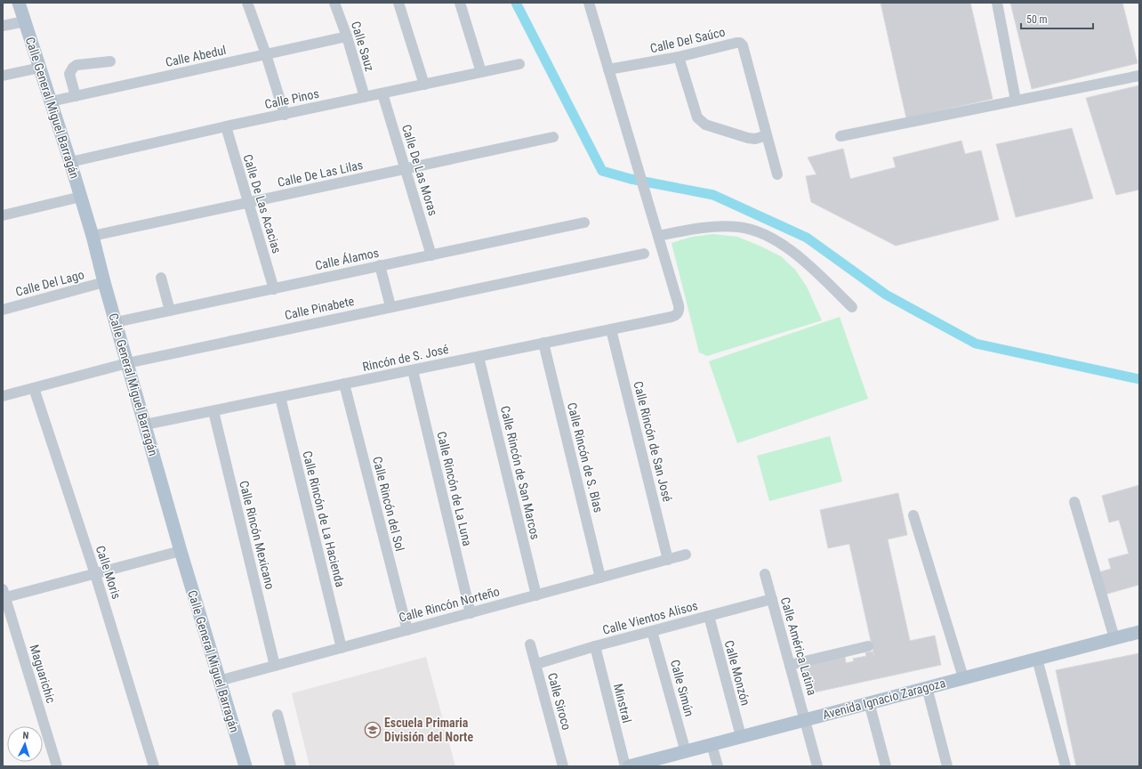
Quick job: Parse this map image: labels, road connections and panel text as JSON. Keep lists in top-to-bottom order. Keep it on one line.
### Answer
{"streets":{"main road":["Calle General Miguel Barragán","Avenida Ignacio Zaragoza"],"street":["Calle Del Saúco","Calle Sauz","Calle Abedul","Calle Pinos","Calle De Las Moras","Calle De Las Lilas","Calle De Las Acacias","Calle Álamos","Calle Del Lago","Calle Pinabete","Rincón de S. José","Calle Rincón de San José","Calle Rincón de S. Blas","Calle Rincón de San Marcos","Calle Rincón de La Luna","Calle Rincón del Sol","Calle Rincón de La Hacienda","Calle Rincón Mexicano","Calle Moris","Calle Rincón Norteño","Calle Vientos Alisos","Calle América Latina","Calle Monzón","Maguarichic","Calle Simún","Calle Siroco","Minstral"]},"crossings":[["Calle Sauz","Calle Abedul"],["Calle Sauz","Calle Pinos"],["Calle Abedul","Calle General Miguel Barragán"],["Calle Pinos","Calle General Miguel Barragán"],["Calle Pinos","Calle De Las Moras"],["Calle Pinos","Calle De Las Acacias"],["Calle General Miguel Barragán","Calle De Las Lilas"],["Calle General Miguel Barragán","Calle Álamos"],["Calle General Miguel Barragán","Calle Del Lago"],["Calle General Miguel Barragán","Calle Pinabete"],["Calle General Miguel Barragán","Rincón de S. José"],["Calle General Miguel Barragán","Calle Rincón Norteño"],["Calle De Las Moras","Calle De Las Lilas"],["Calle De Las Moras","Calle Álamos"],["Calle De Las Lilas","Calle De Las Acacias"],["Calle De Las Acacias","Calle Álamos"],["Calle Pinabete","Calle Moris"],["Rincón de S. José","Calle Rincón de San José"],["Rincón de S. José","Calle Rincón de S. Blas"],["Rincón de S. José","Calle Rincón de San Marcos"],["Rincón de S. José","Calle Rincón de La Luna"],["Rincón de S. José","Calle Rincón del Sol"],["Rincón de S. José","Calle Rincón de La Hacienda"],["Rincón de S. José","Calle Rincón Mexicano"],["Calle Rincón de San José","Calle Rincón Norteño"],["Calle Rincón de S. Blas","Calle Rincón Norteño"],["Calle Rincón de San Marcos","Calle Rincón Norteño"],["Calle Rincón de La Luna","Calle Rincón Norteño"],["Calle Rincón del Sol","Calle Rincón Norteño"],["Calle Rincón de La Hacienda","Calle Rincón Norteño"],["Calle Rincón Mexicano","Calle Rincón Norteño"],["Calle Vientos Alisos","Calle América Latina"],["Calle Vientos Alisos","Calle Monzón"],["Calle Vientos Alisos","Calle Simún"],["Calle Vientos Alisos","Calle Siroco"],["Calle Vientos Alisos","Minstral"],["Calle América Latina","Avenida Ignacio Zaragoza"],["Calle Monzón","Avenida Ignacio Zaragoza"],["Calle Simún","Avenida Ignacio Zaragoza"]],"places":{"school or university":["Escuela Primaria División del Norte"]},"scale_bar":"50 m","north":"top"}
